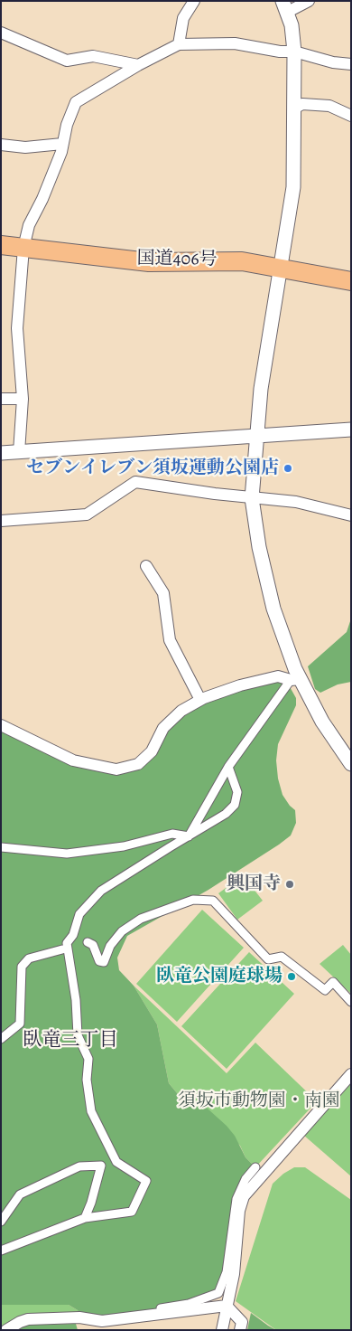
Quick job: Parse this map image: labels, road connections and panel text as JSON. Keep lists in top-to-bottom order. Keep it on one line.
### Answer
{"streets":{"highway":["国道406号"]},"districts":["臥竜三丁目"],"parks":["須坂市動物園・南園"],"places":["セブンイレブン須坂運動公園店","興国寺","臥竜公園庭球場"]}
